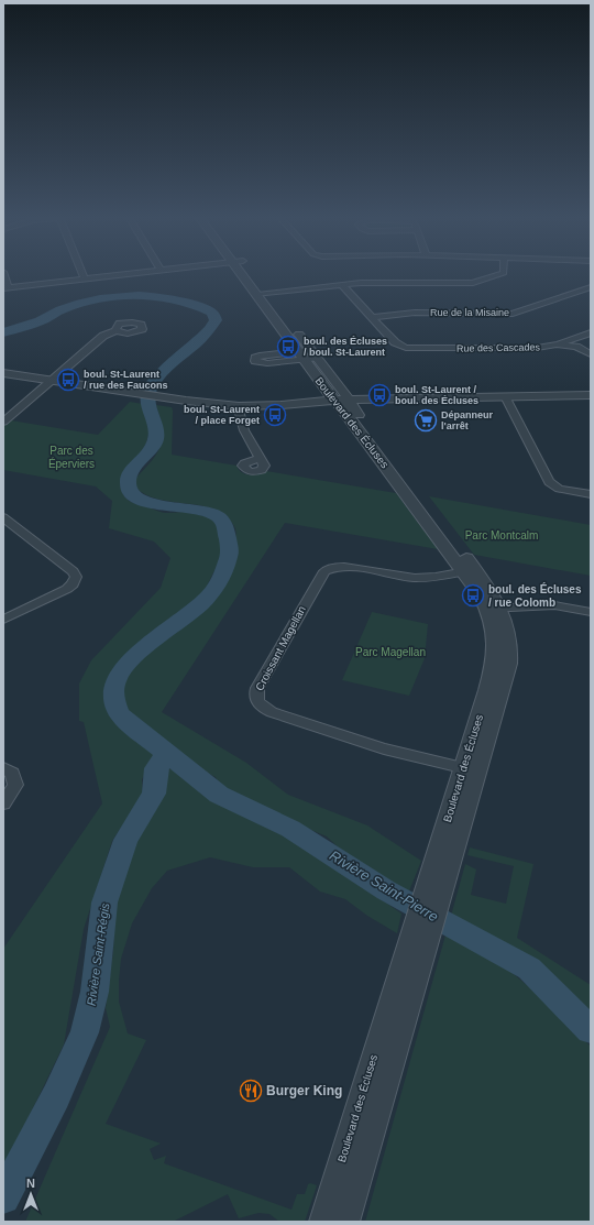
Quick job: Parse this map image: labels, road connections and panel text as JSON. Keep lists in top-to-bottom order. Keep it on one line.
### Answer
{"streets":{"street":["Rue de la Misaine","Rue des Cascades","Boulevard des Écluses","Croissant Magellan"]},"crossings":[["Rue de la Misaine","Rue des Cascades"],["Boulevard des Écluses","Croissant Magellan"]],"water":["Rivière Saint-Pierre","Rivière Saint-Régis"],"parks":["Parc des Éperviers","Parc Montcalm","Parc Magellan"],"places":{"bus stop":["boul. des Écluses / boul. St-Laurent","boul. St-Laurent / rue des Faucons","boul. St-Laurent / boul. des Écluses","boul. St-Laurent / place Forget","boul. des Écluses / rue Colomb"],"supermarket":["Dépanneur l'arrêt"],"restaurant":["Burger King"]},"north":"top"}
